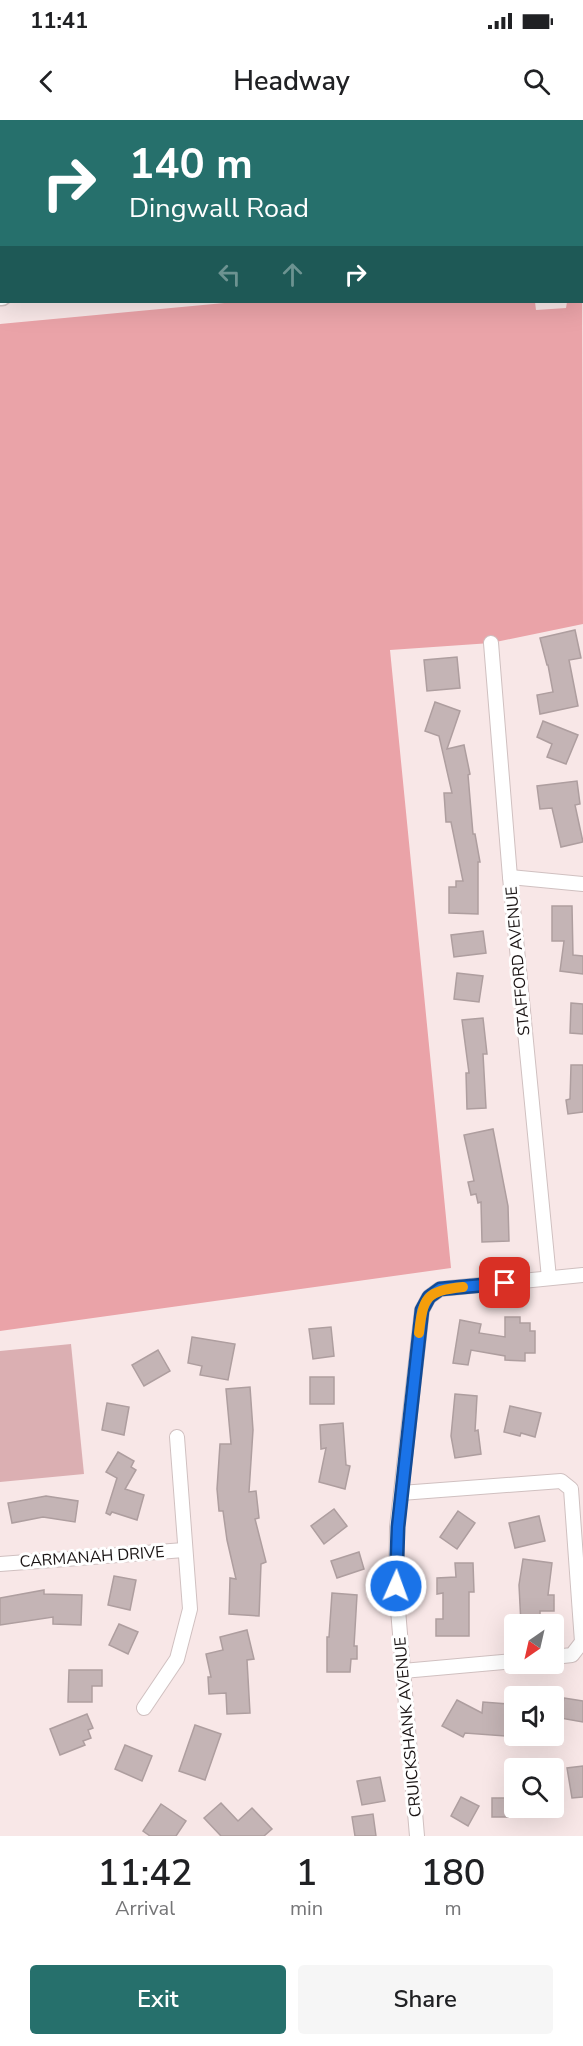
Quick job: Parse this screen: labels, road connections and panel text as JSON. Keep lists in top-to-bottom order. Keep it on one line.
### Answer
{"streets":{"street":["STAFFORD AVENUE","CARMANAH DRIVE","CRUICKSHANK AVENUE"]},"crossings":[["STAFFORD AVENUE","CRUICKSHANK AVENUE"]],"north":"bottom left","page":{"status":"11:41","header":"Headway","turn":["140 m","Dingwall Road"],"eta":["11:42","Arrival","1","min","180","m"],"buttons":["Exit","Share"]}}
